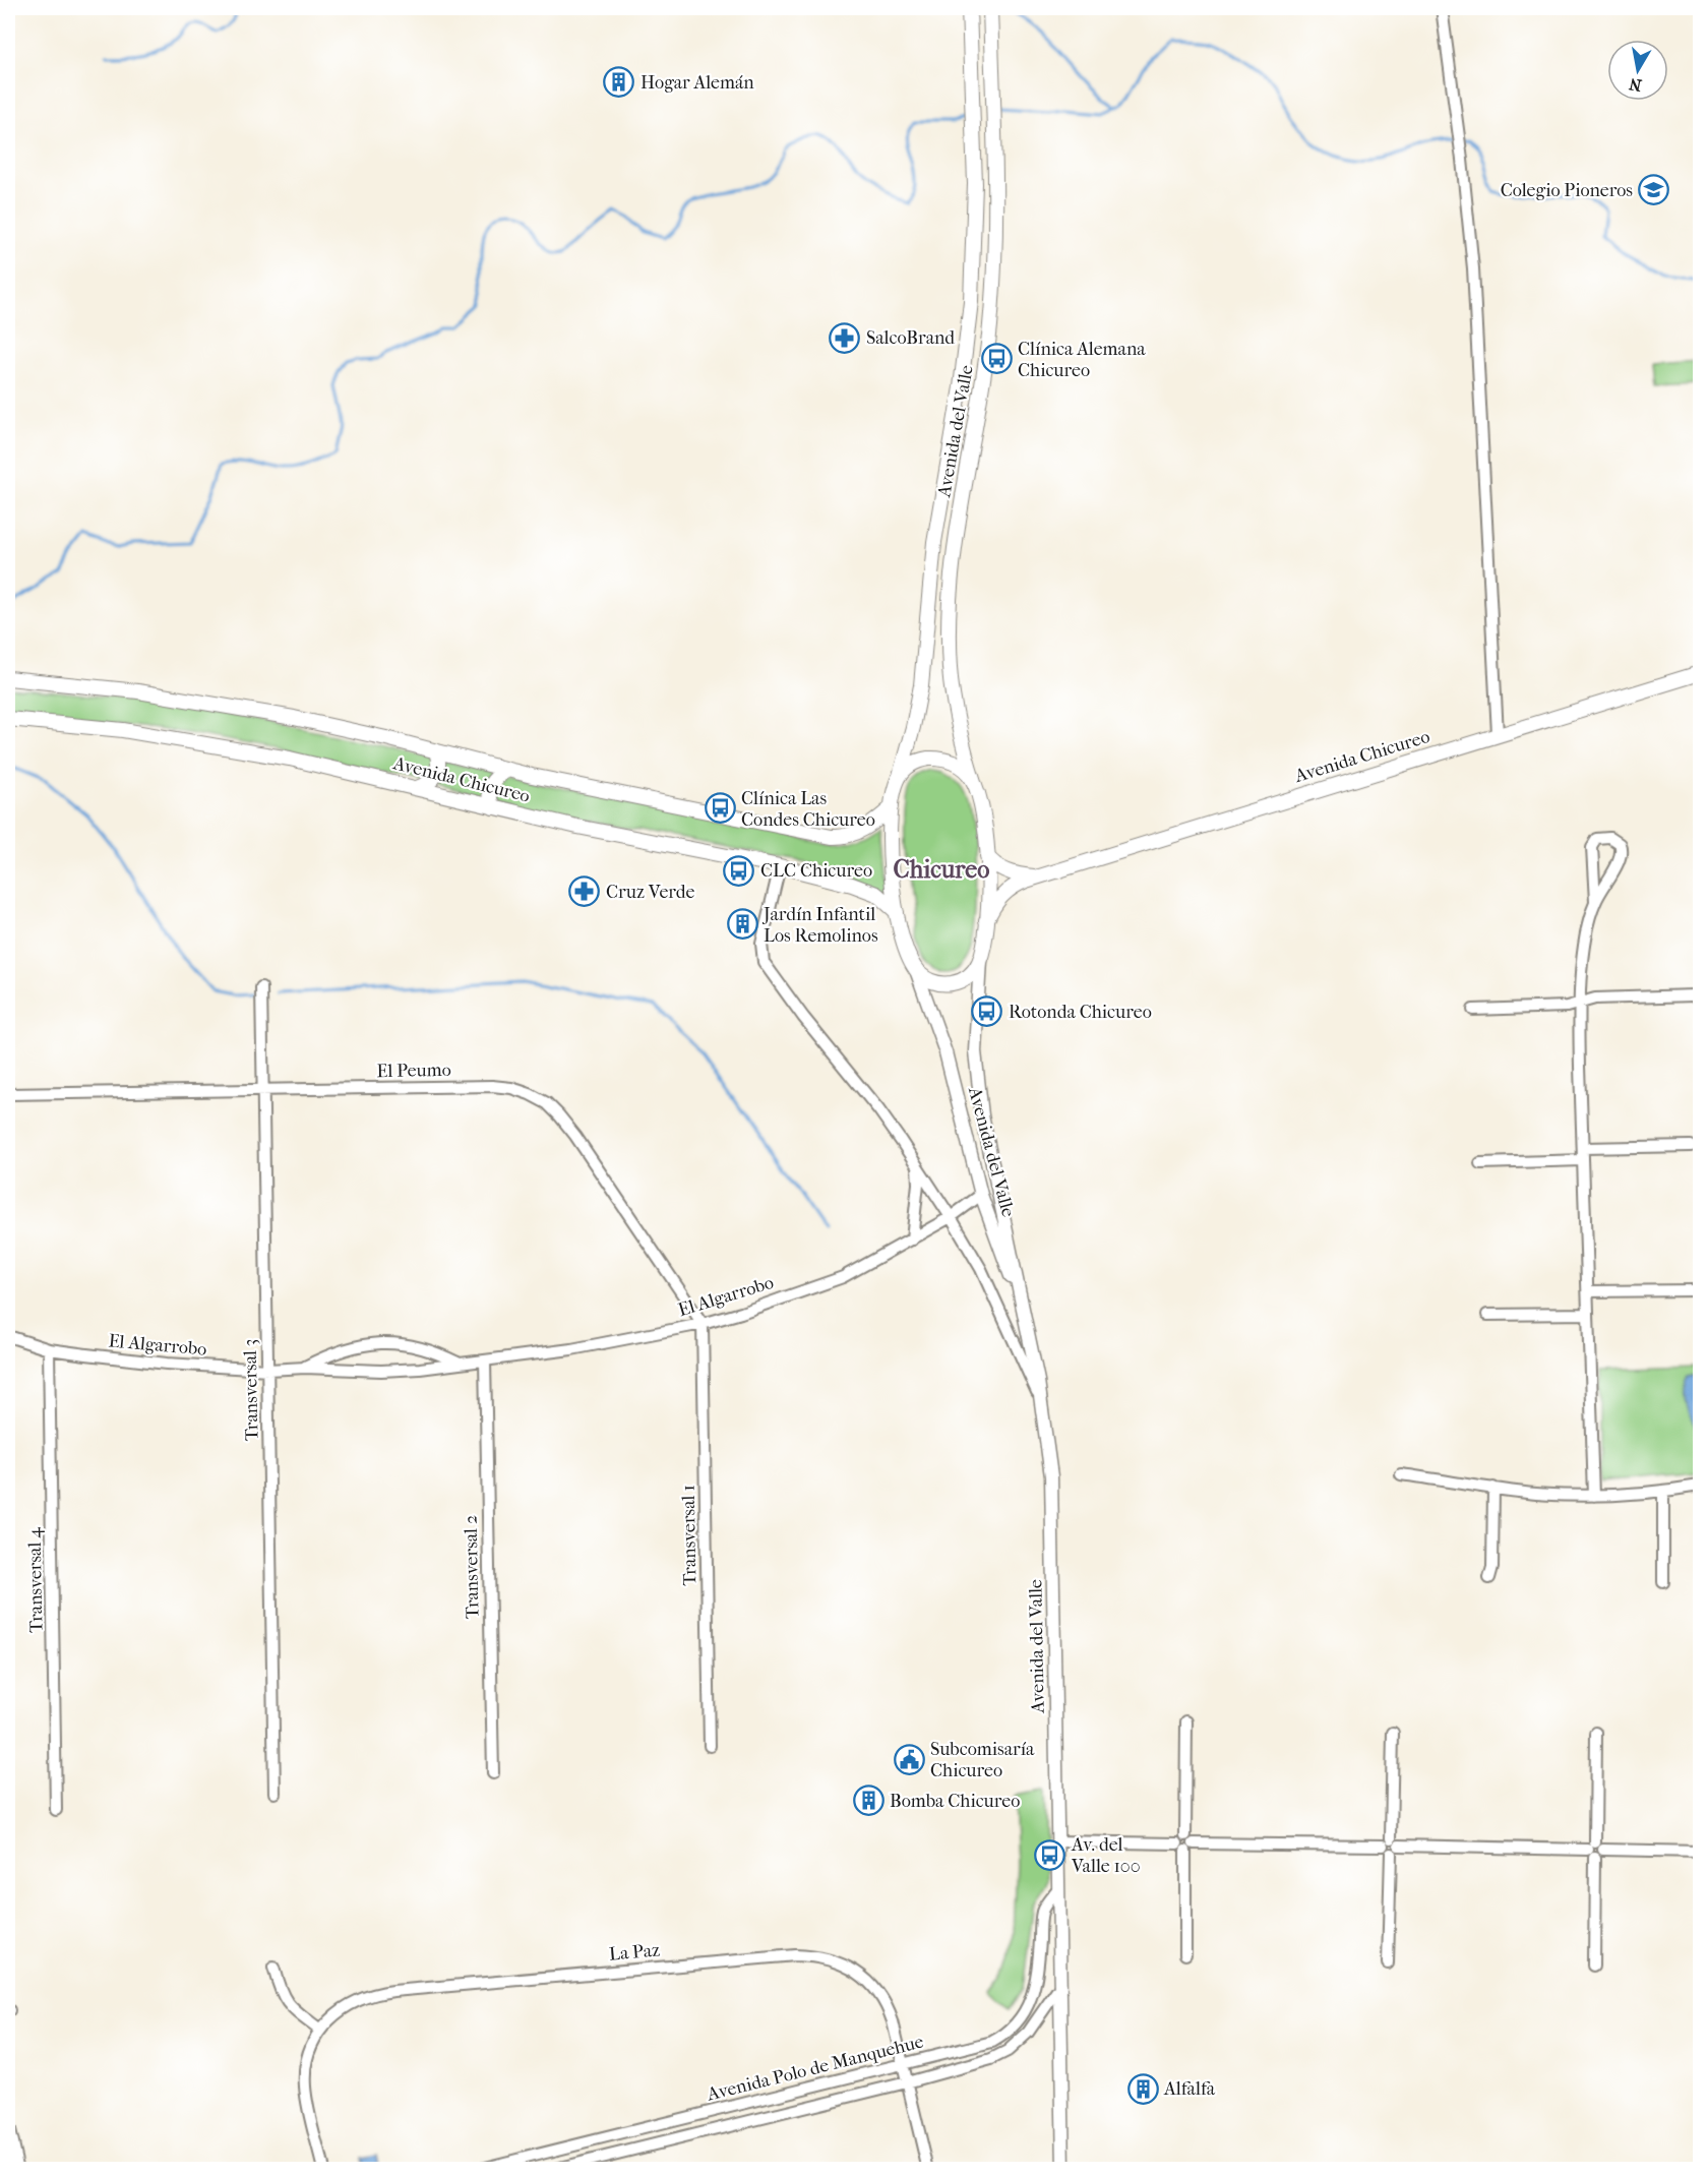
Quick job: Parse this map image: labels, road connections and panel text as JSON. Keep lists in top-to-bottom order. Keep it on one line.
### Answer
{"streets":{"main road":["Avenida del Valle","Avenida Chicureo"],"street":["El Peumo","El Algarrobo","Transversal 3","Transversal 1","Transversal 2","Transversal 4","La Paz","Avenida Polo de Manquehue"]},"crossings":[["Avenida del Valle","Avenida Chicureo"],["Avenida del Valle","El Algarrobo"],["Avenida del Valle","Avenida Polo de Manquehue"],["El Peumo","El Algarrobo"],["El Peumo","Transversal 3"],["El Peumo","Transversal 1"],["El Algarrobo","Transversal 3"],["El Algarrobo","Transversal 1"],["El Algarrobo","Transversal 2"],["El Algarrobo","Transversal 4"],["La Paz","Avenida Polo de Manquehue"]],"districts":["Chicureo"],"places":{"building":["Hogar Alemán","Jardín Infantil Los Remolinos","Bomba Chicureo","Alfalfa"],"school or university":["Colegio Pioneros"],"pharmacy":["SalcoBrand","Cruz Verde"],"bus stop":["Clínica Alemana Chicureo","Clínica Las Condes Chicureo","CLC Chicureo","Rotonda Chicureo","Av. del Valle 100"],"public building":["Subcomisaría Chicureo"]},"north":"bottom"}
